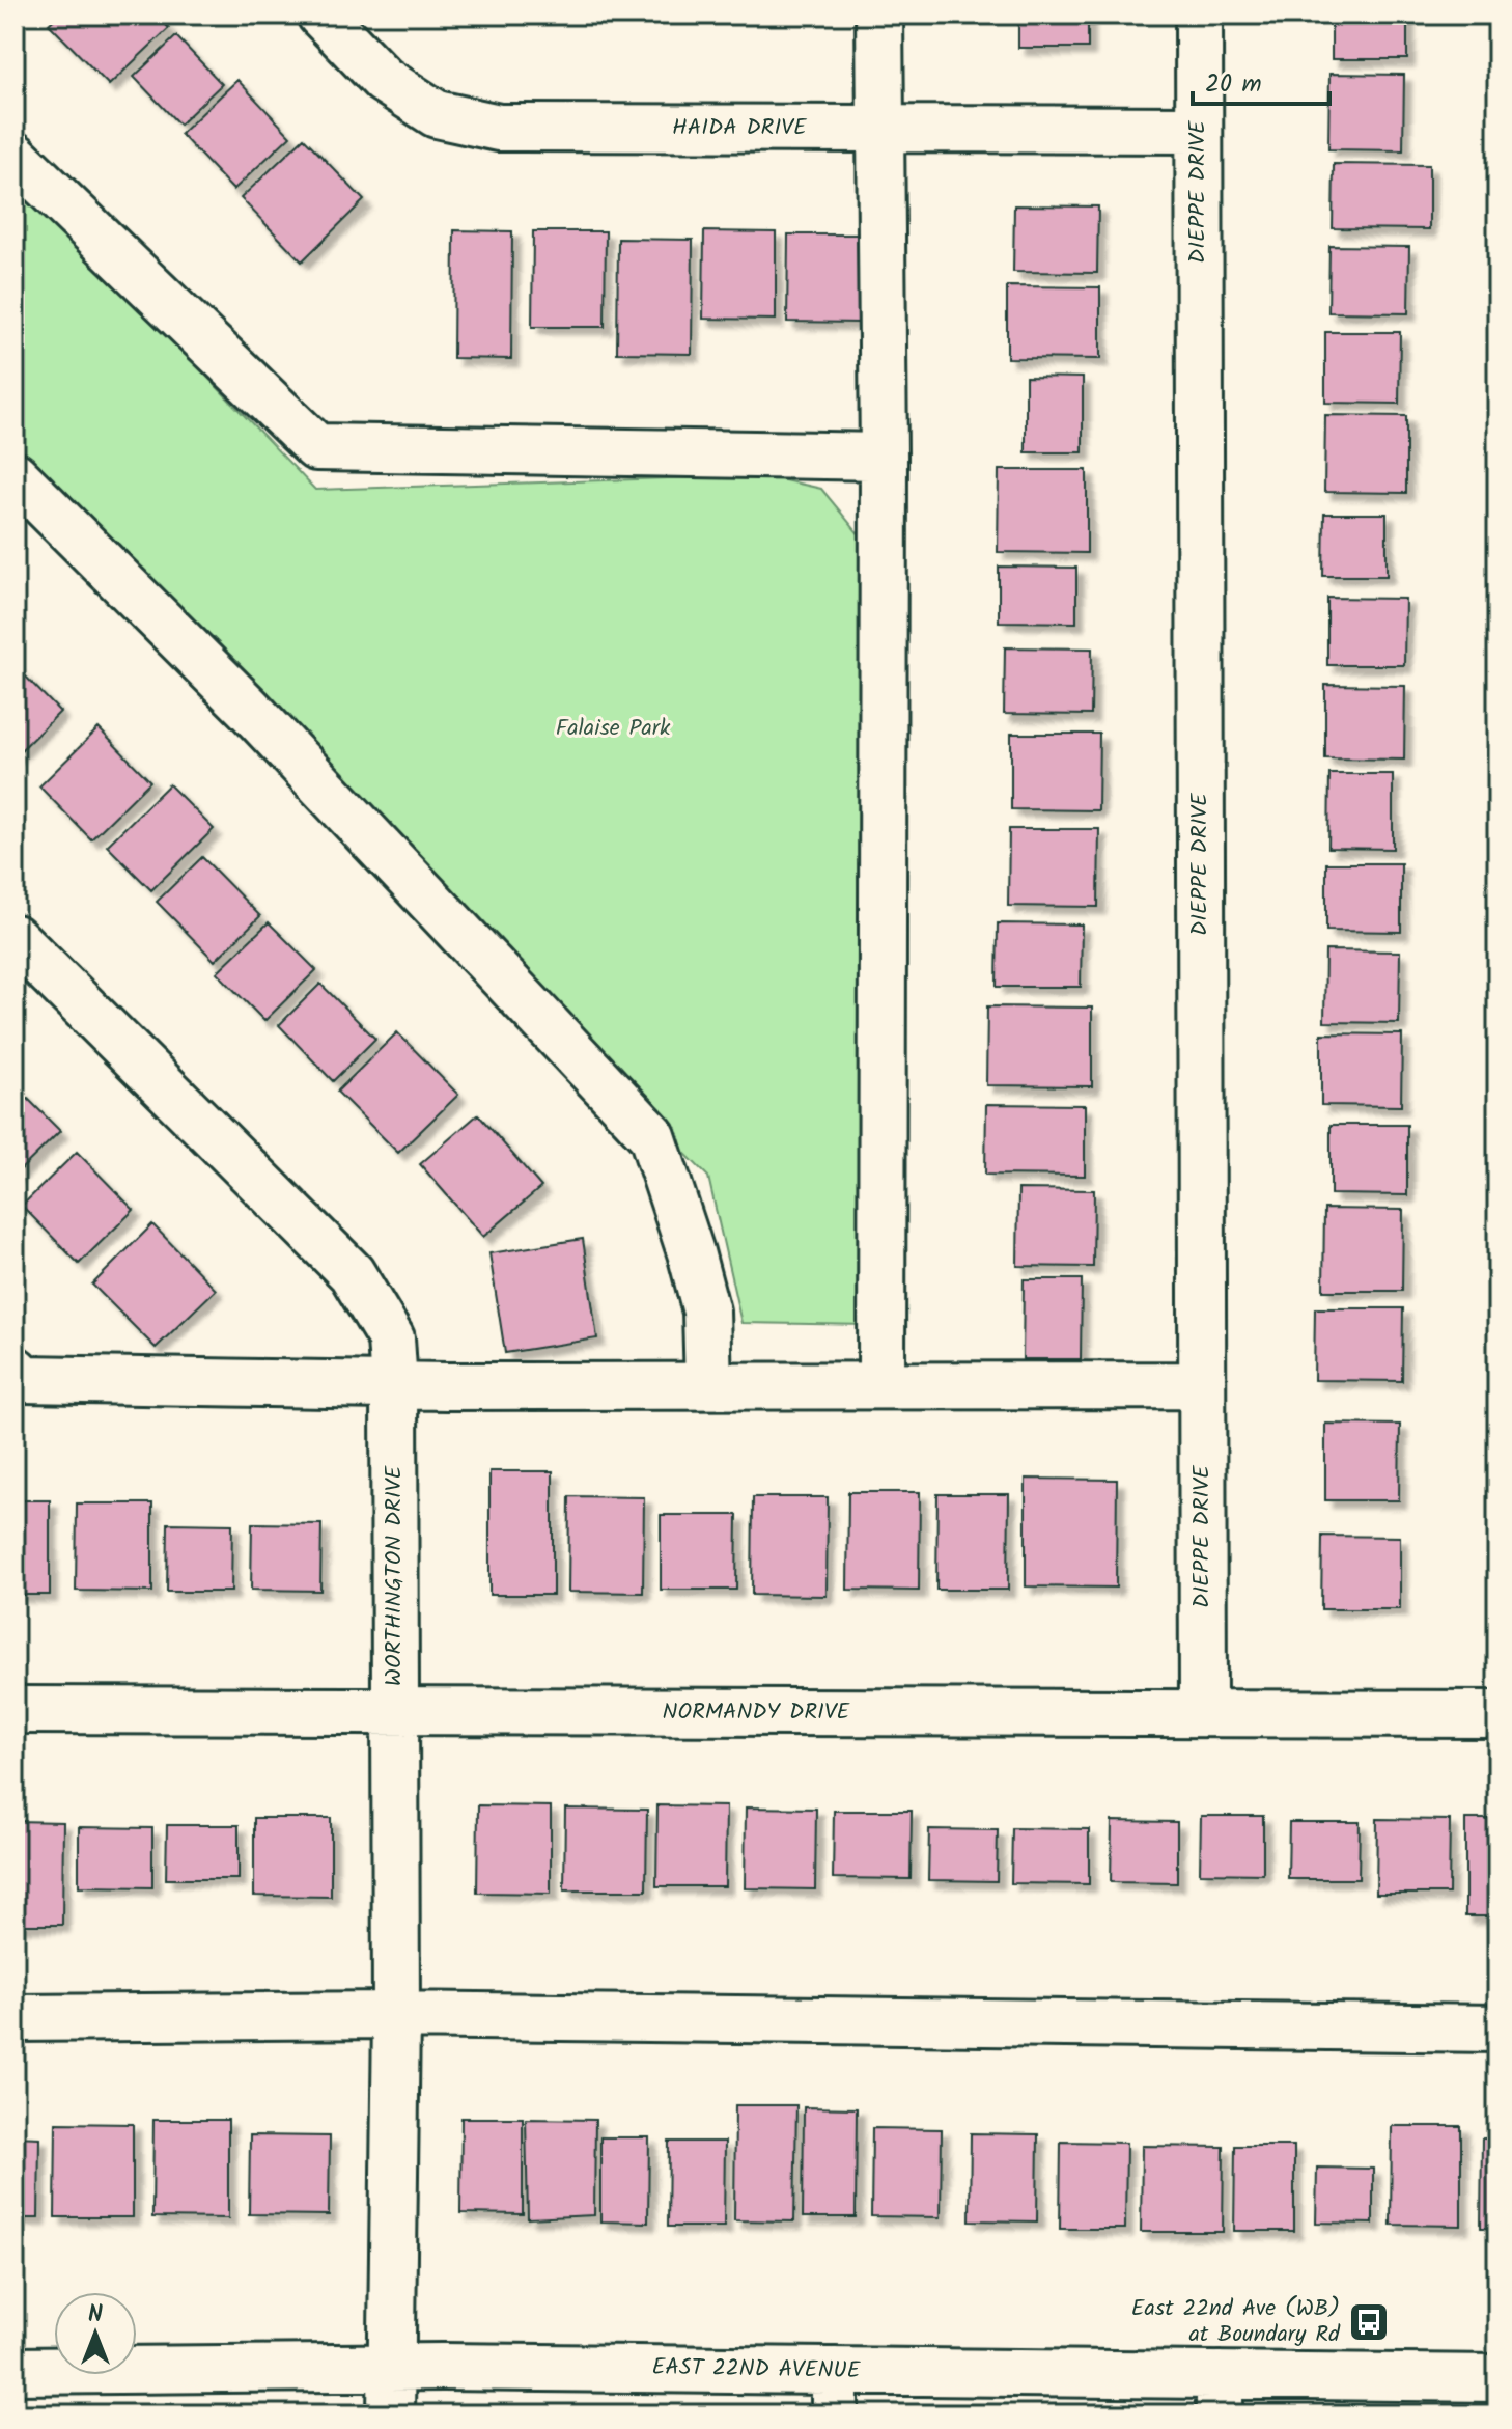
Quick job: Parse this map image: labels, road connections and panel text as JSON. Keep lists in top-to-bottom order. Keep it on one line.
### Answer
{"streets":{"street":["HAIDA DRIVE","DIEPPE DRIVE","WORTHINGTON DRIVE","NORMANDY DRIVE","EAST 22ND AVENUE"]},"crossings":[["HAIDA DRIVE","DIEPPE DRIVE"],["DIEPPE DRIVE","NORMANDY DRIVE"],["WORTHINGTON DRIVE","NORMANDY DRIVE"],["WORTHINGTON DRIVE","EAST 22ND AVENUE"]],"parks":["Falaise Park"],"places":{"bus stop":["East 22nd Ave (WB) at Boundary Rd"]},"scale_bar":"20 m","north":"top"}
